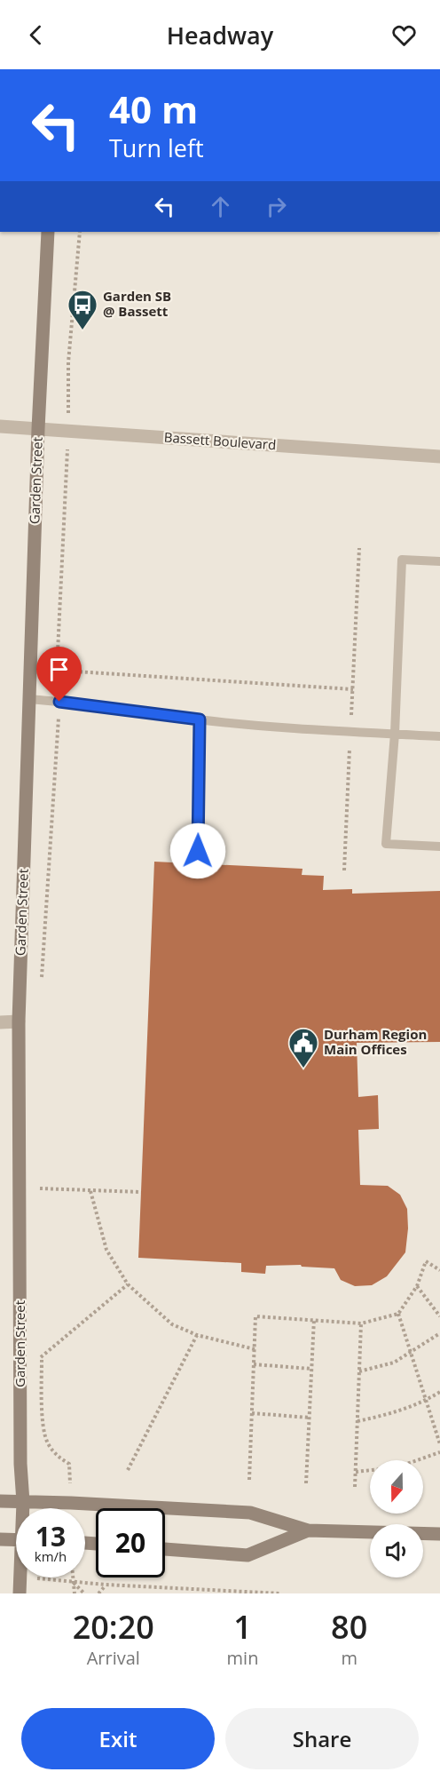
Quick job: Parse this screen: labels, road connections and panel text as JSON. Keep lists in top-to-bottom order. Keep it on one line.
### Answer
{"streets":{"street":["Bassett Boulevard","Garden Street"]},"crossings":[["Bassett Boulevard","Garden Street"]],"places":{"bus stop":["Garden SB @ Bassett"],"public building":["Durham Region Main Offices"]},"north":"bottom","page":{"header":"Headway","turn":["40 m","Turn left"],"speed":"13 km/h","limit":"20","eta":["20:20","Arrival","1","min","80","m"],"buttons":["Exit","Share"]}}
